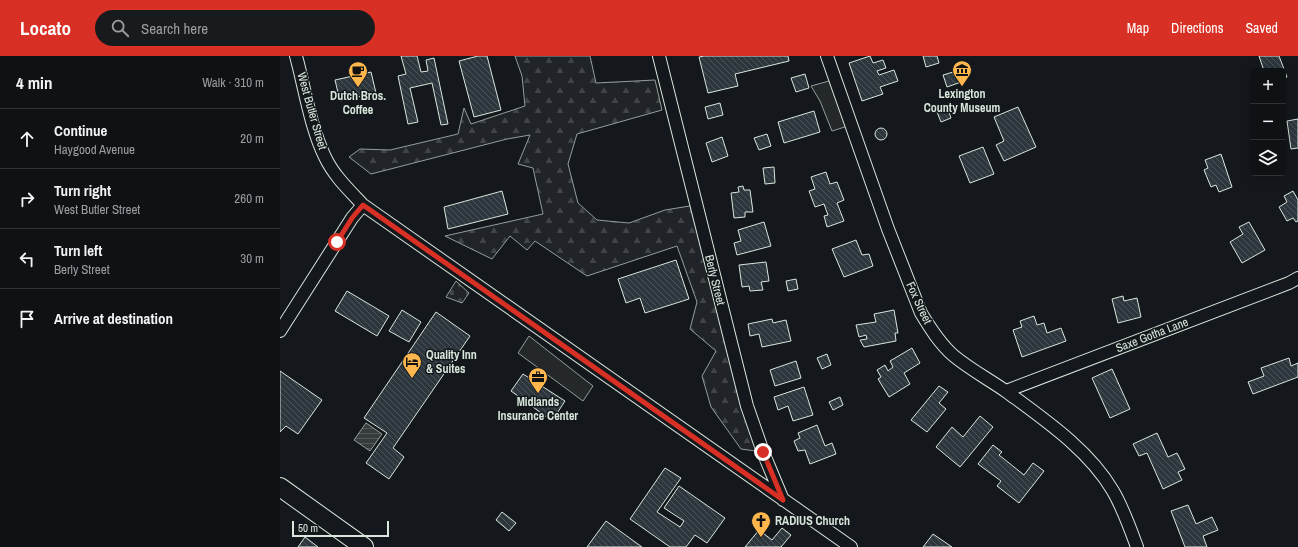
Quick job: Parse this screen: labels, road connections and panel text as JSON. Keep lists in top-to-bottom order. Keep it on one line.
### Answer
{"streets":{"street":["West Butler Street","Berly Street","Fox Street","Saxe Gotha Lane"]},"crossings":[["West Butler Street","Berly Street"],["Fox Street","Saxe Gotha Lane"]],"places":{"museum":["Lexington County Museum"],"cafe":["Dutch Bros. Coffee"],"hotel":["Quality Inn & Suites"],"office":["Midlands Insurance Center"],"church":["RADIUS Church"]},"scale_bar":"50 m","page":{"header":"Locato","search":"Search here","nav":["Map","Directions","Saved"],"heading":["4 min","Walk · 310 m"],"map_buttons":["+","−"],"list":[["Continue","Haygood Avenue","20 m"],["Turn right","West Butler Street","260 m"],["Turn left","Berly Street","30 m"],"Arrive at destination"],"scale":"50 m"}}
